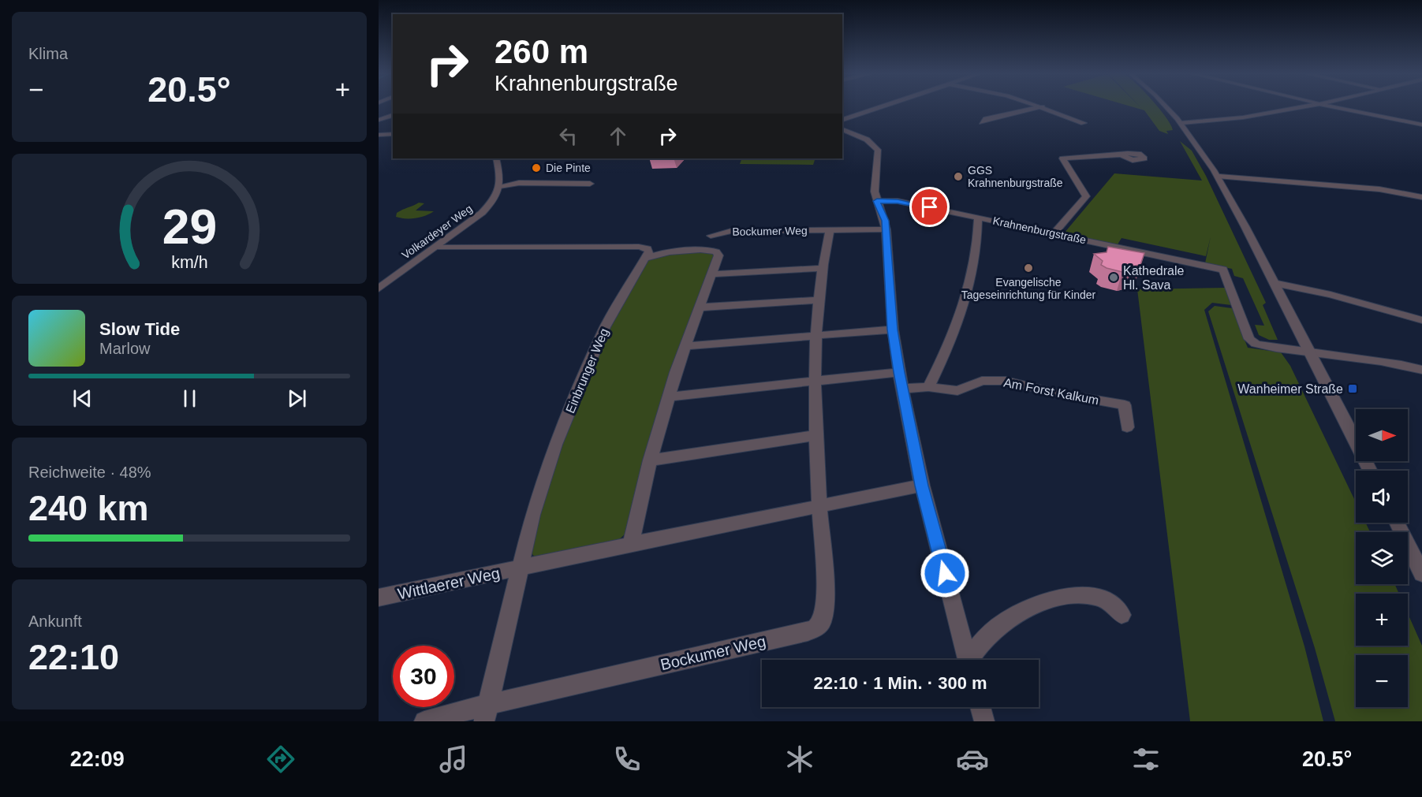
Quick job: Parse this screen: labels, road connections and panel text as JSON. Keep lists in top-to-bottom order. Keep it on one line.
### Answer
{"streets":{"street":["Krahnenburgstraße","Bockumer Weg","Volkardeyer Weg","Einbrunger Weg","Am Forst Kalkum","Wittlaerer Weg"]},"crossings":[["Krahnenburgstraße","Am Forst Kalkum"],["Bockumer Weg","Einbrunger Weg"],["Einbrunger Weg","Wittlaerer Weg"]],"places":{"other":["Die Pinte","GGS Krahnenburgstraße","Evangelische Tageseinrichtung für Kinder","Kathedrale Hl. Sava"],"transit":["Wanheimer Straße"]},"north":"right","page":{"tile":["Klima",["Reichweite · 48%","240 km"],["Ankunft","22:10"]],"turn":["260 m","Krahnenburgstraße"],"heat":["−","20.5°","+"],"song":["Slow Tide","Marlow"],"map_buttons":["+","−"],"limit":"30","trip":"22:10 · 1 Min. · 300 m","tabs":["22:09","20.5°"],"gauge":["29","km/h"]}}
